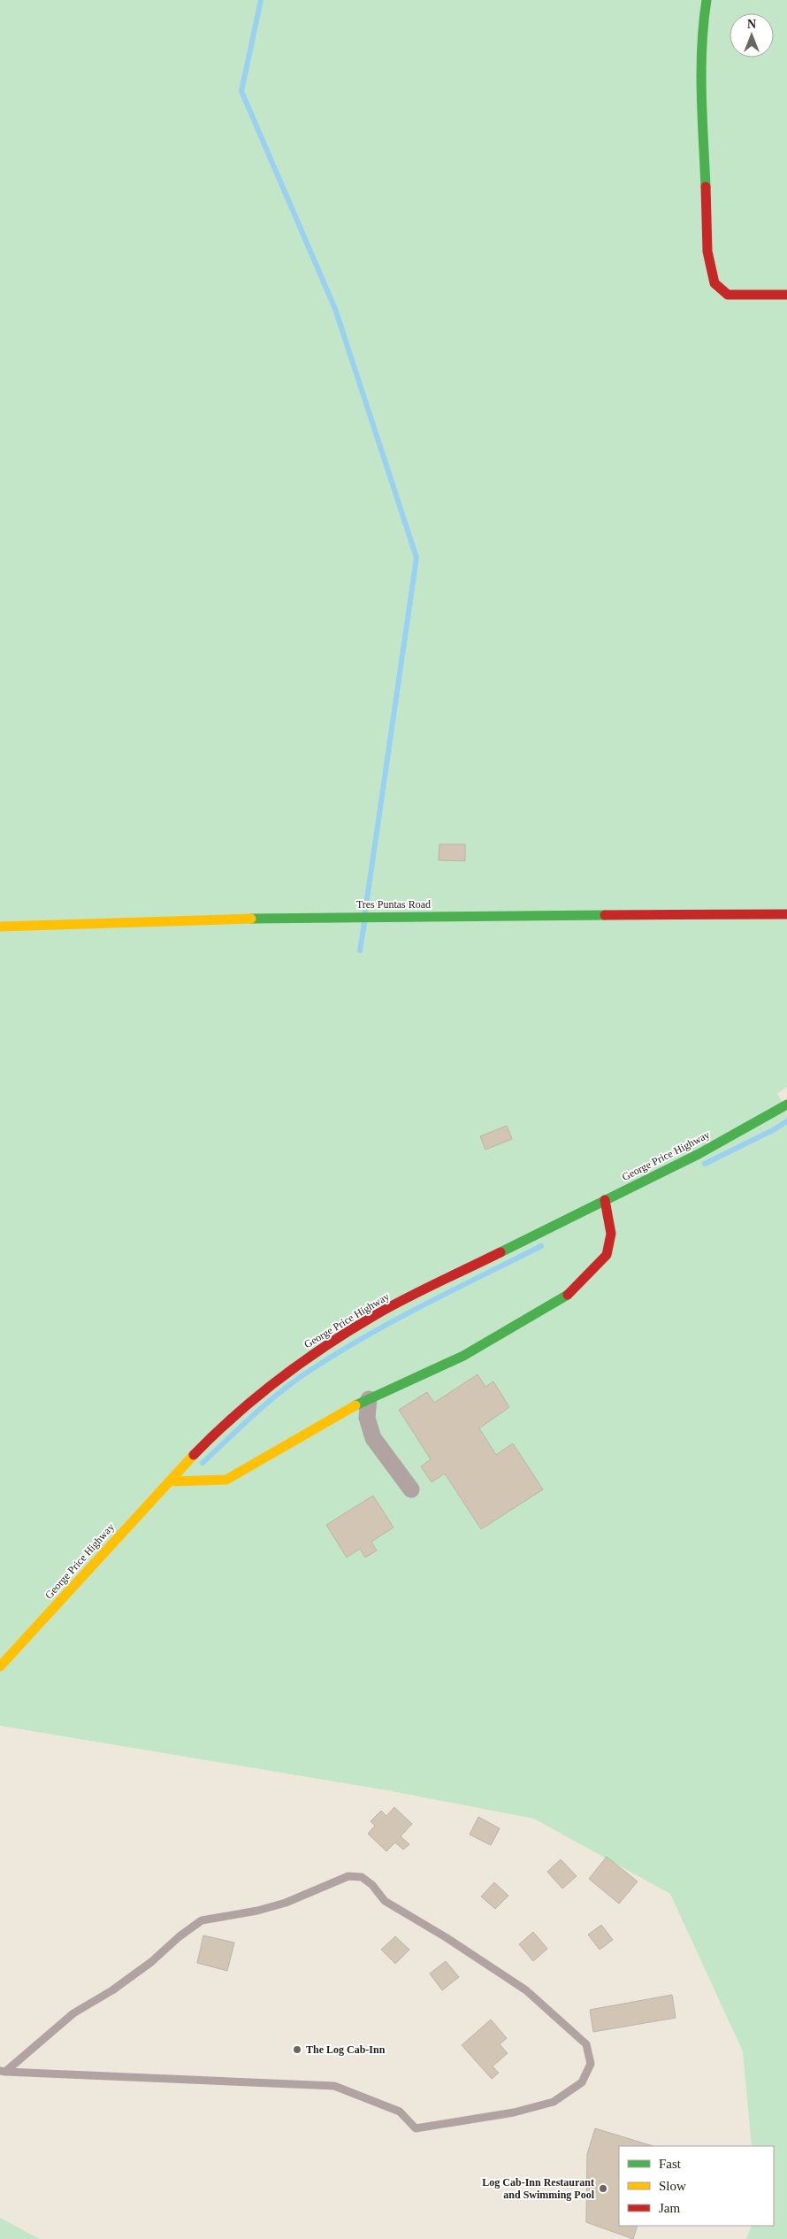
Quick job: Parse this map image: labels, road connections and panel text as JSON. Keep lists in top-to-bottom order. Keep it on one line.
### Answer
{"streets":{"main road":["Tres Puntas Road","George Price Highway"]},"places":["The Log Cab-Inn","Log Cab-Inn Restaurant and Swimming Pool"],"legend":["Fast","Slow","Jam"],"north":"top"}
